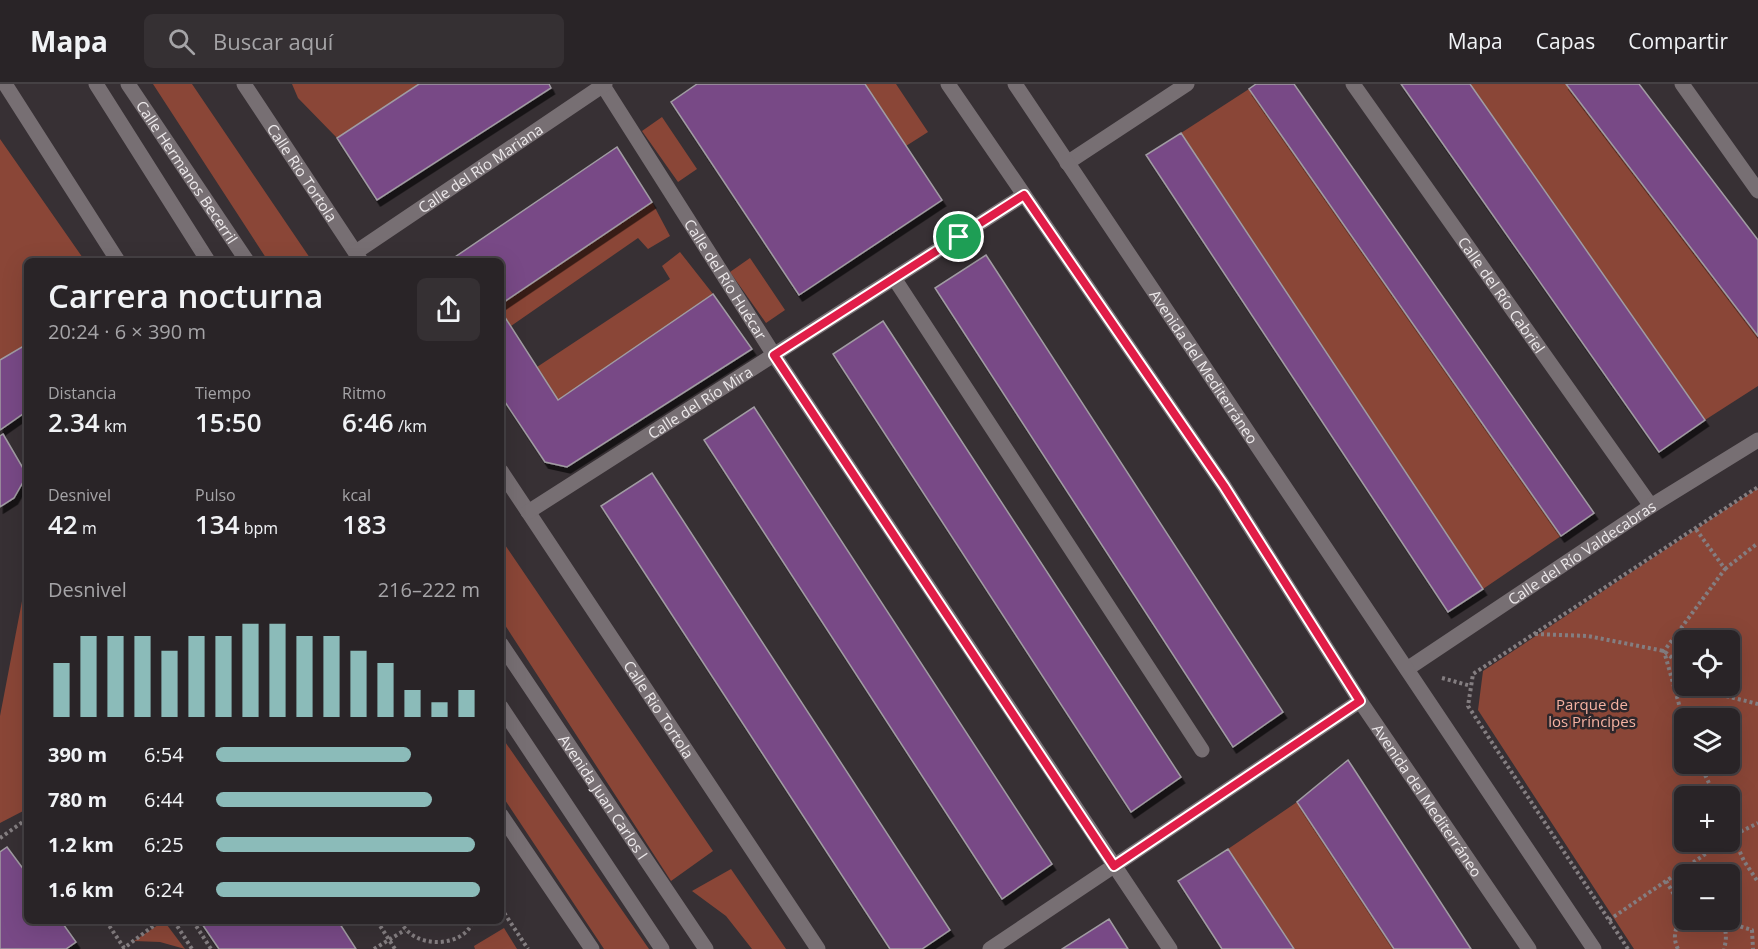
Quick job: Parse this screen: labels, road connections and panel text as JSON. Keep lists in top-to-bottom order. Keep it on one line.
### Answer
{"streets":{"street":["Calle del Río Mariana","Calle Hermanos Becerril","Calle Rio Tortola","Calle del Río Huécar","Calle del Río Cabriel","Avenida del Mediterráneo","Calle del Río Mira","Calle del Río Valdecabras","Avenida Juan Carlos I"]},"crossings":[["Calle del Río Mariana","Calle Rio Tortola"],["Calle del Río Mariana","Calle del Río Huécar"],["Calle Rio Tortola","Calle del Río Mira"],["Calle del Río Huécar","Calle del Río Mira"],["Calle del Río Cabriel","Calle del Río Valdecabras"],["Avenida del Mediterráneo","Calle del Río Mira"],["Avenida del Mediterráneo","Calle del Río Valdecabras"]],"parks":["Parque de los Príncipes"],"page":{"header":"Mapa","search":"Buscar aquí","nav":["Mapa","Capas","Compartir"],"heading":["Carrera nocturna","20:24 · 6 × 390 m"],"stats":[["Distancia","2.34 km"],["Tiempo","15:50"],["Ritmo","6:46 /km"],["Desnivel","42 m"],["Pulso","134 bpm"],["kcal","183"]],"chart":["Desnivel","216–222 m"],"map_buttons":["+","−"],"list":[{"name":"390 m","note":"6:54"},{"name":"780 m","note":"6:44"},{"name":"1.2 km","note":"6:25"},{"name":"1.6 km","note":"6:24"}]}}
